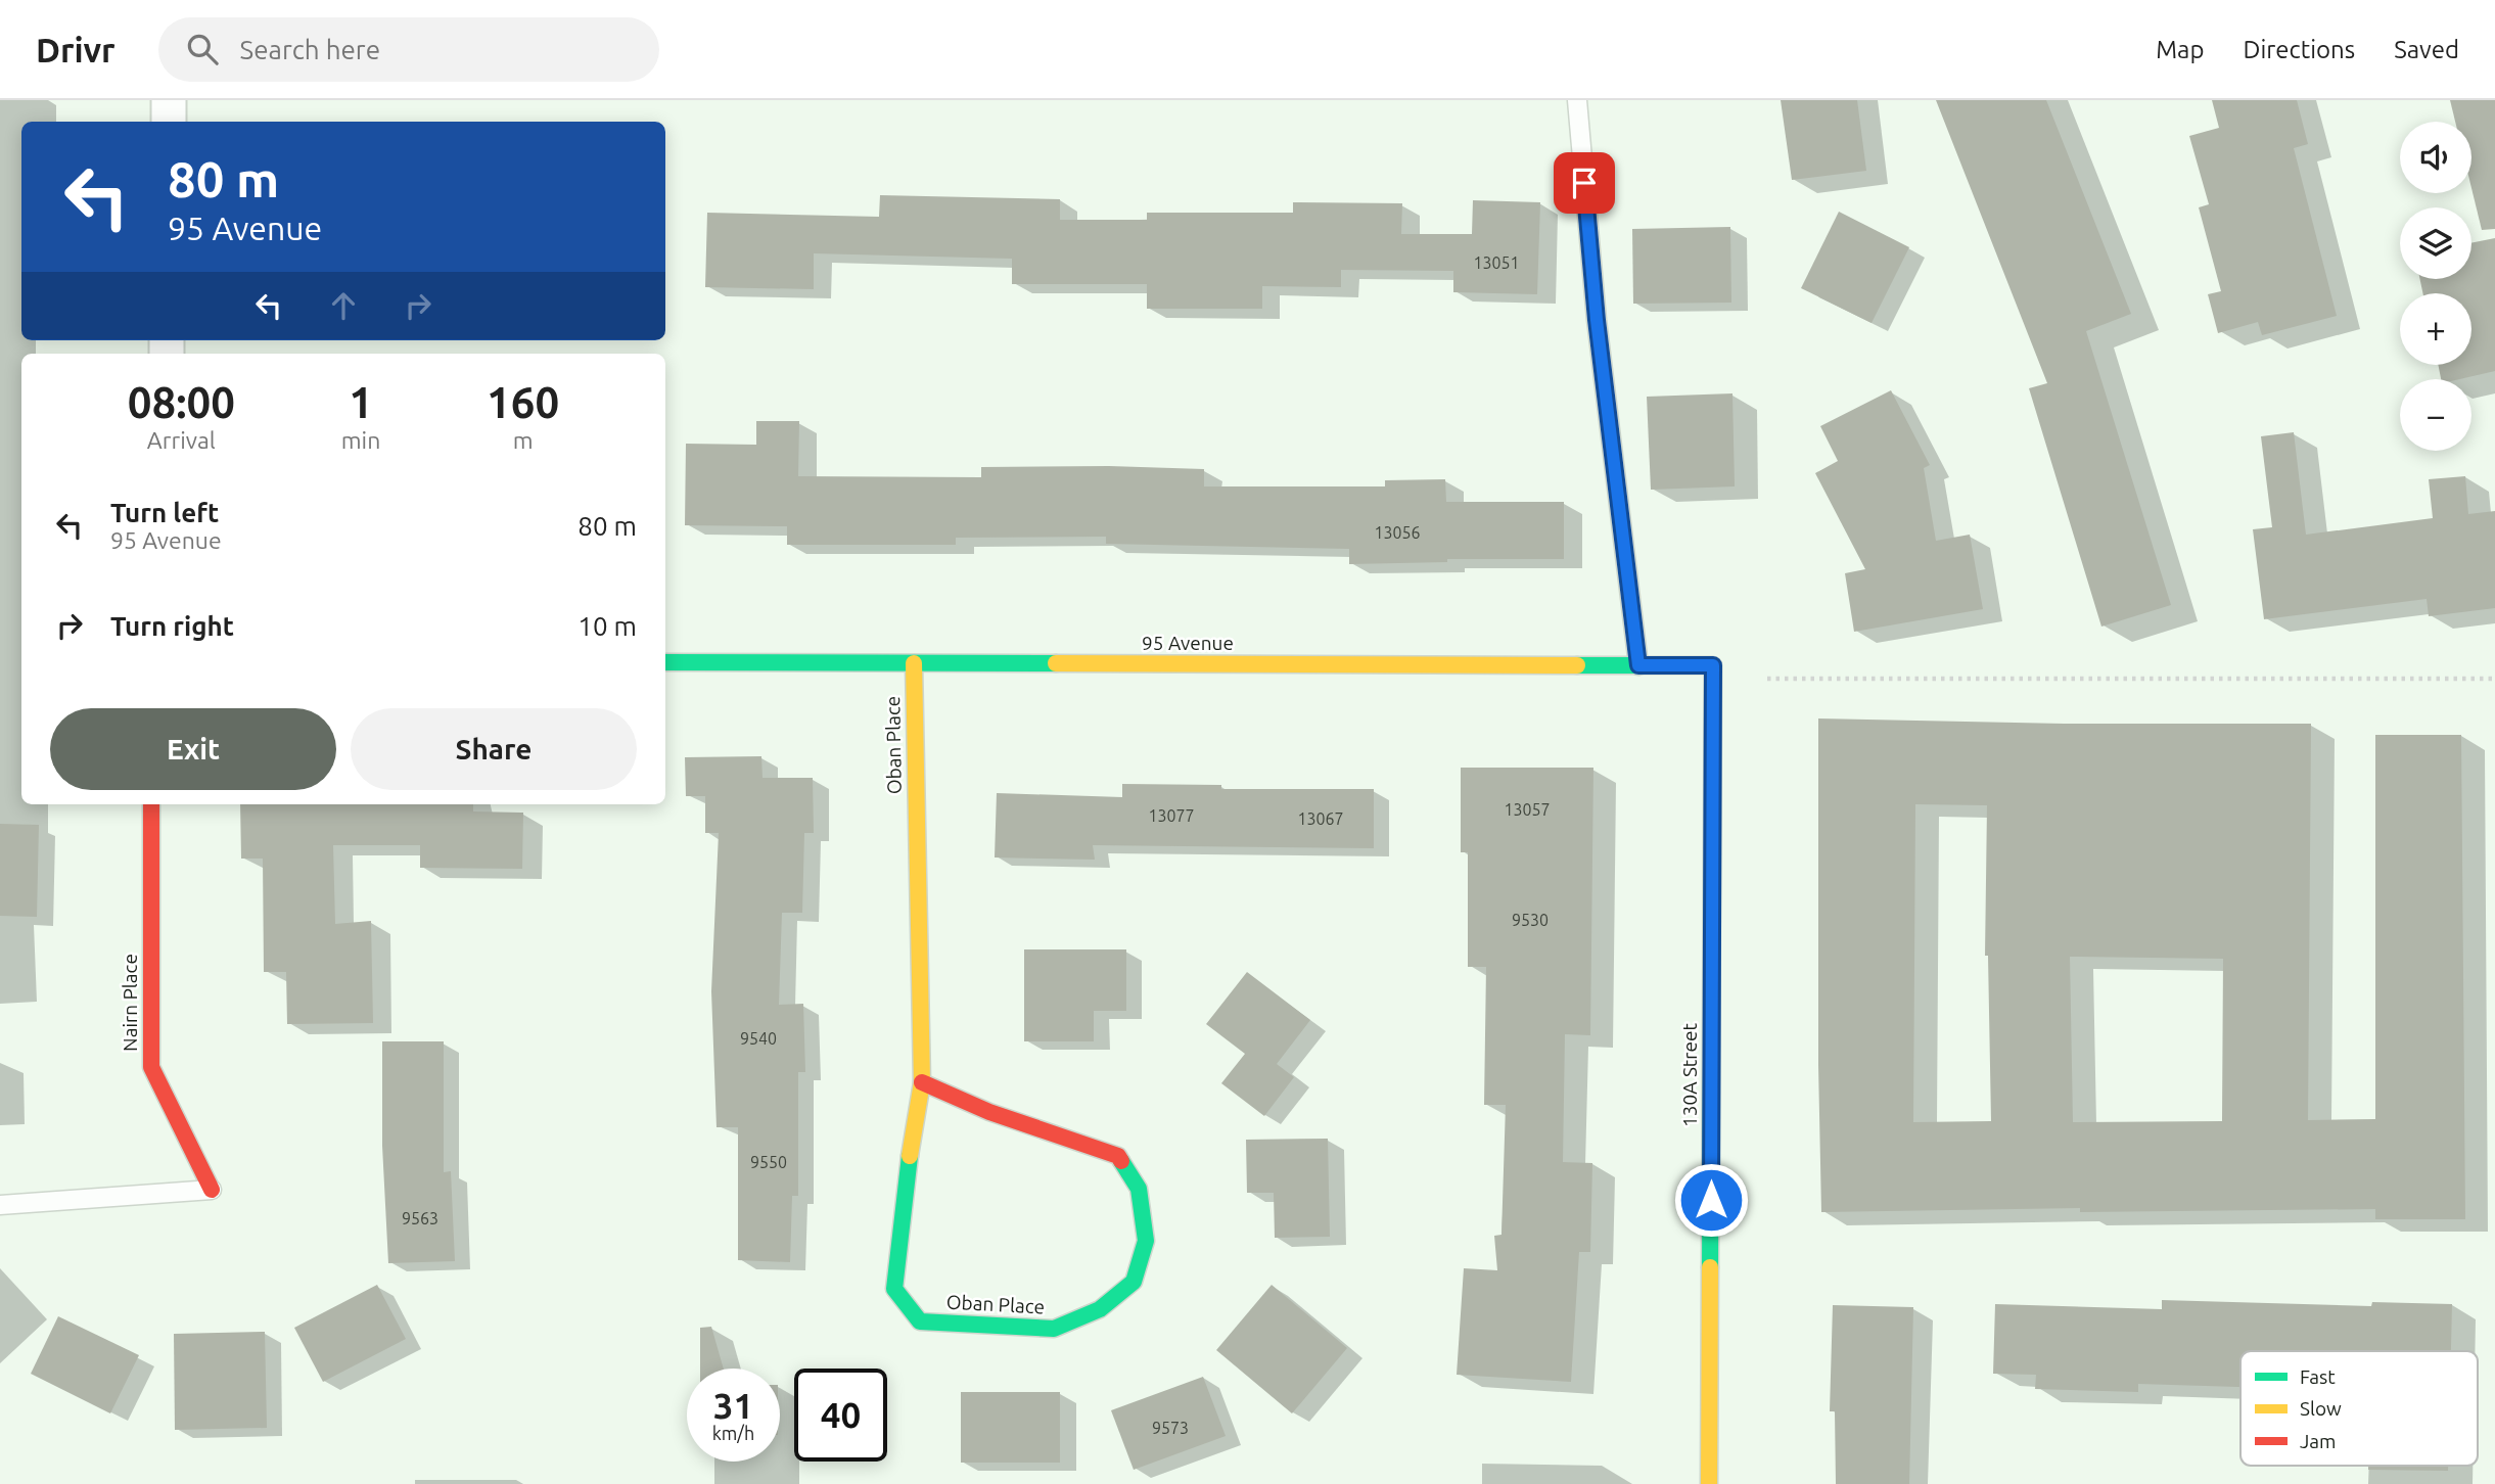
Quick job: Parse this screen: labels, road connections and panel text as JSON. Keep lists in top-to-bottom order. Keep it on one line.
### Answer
{"streets":{"street":["95 Avenue","Oban Place","Nairn Place","130A Street"]},"crossings":[["95 Avenue","Oban Place"],["95 Avenue","130A Street"]],"house_numbers":["13051","13056","13057","13077","13067","9530","9540","9550","9563","9573"],"legend":["Fast","Slow","Jam"],"page":{"header":"Drivr","search":"Search here","nav":["Map","Directions","Saved"],"map_buttons":["+","−"],"turn":["80 m","95 Avenue"],"eta":["08:00","Arrival","1","min","160","m"],"list":[{"name":"Turn left","note":"95 Avenue","value":"80 m"},{"name":"Turn right","value":"10 m"}],"buttons":["Exit","Share"],"speed":"31 km/h","limit":"40"}}
